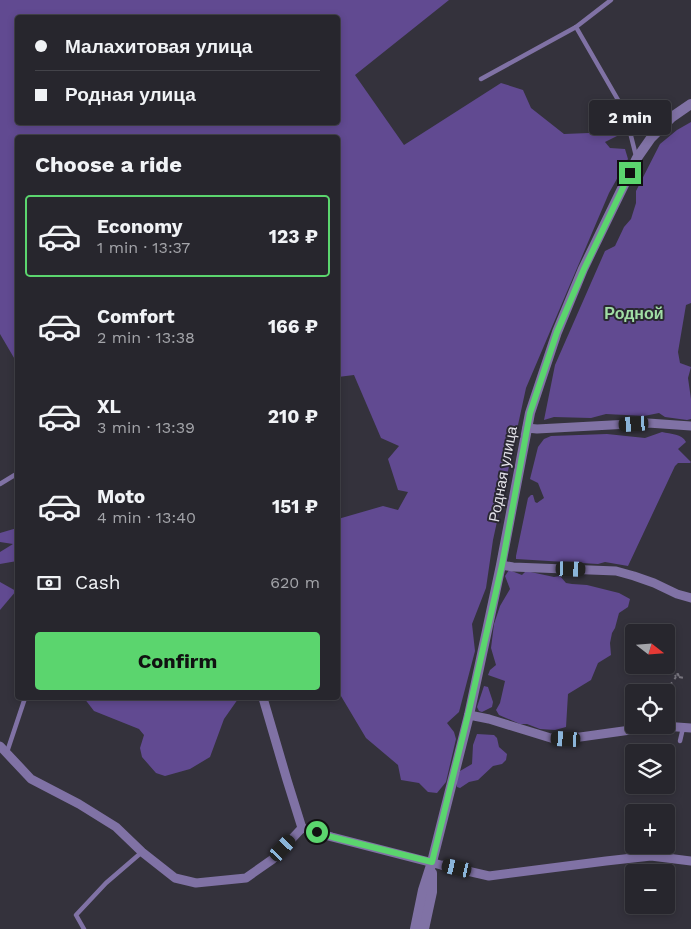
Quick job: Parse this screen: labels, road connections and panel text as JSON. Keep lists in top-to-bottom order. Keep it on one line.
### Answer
{"streets":{"street":["Родная улица"]},"districts":["Родной"],"north":"right","page":{"banner":["Малахитовая улица","Родная улица"],"bubble":"2 min","heading":"Choose a ride","list":[{"name":"Economy","note":"1 min · 13:37","value":"123 ₽"},{"name":"Comfort","note":"2 min · 13:38","value":"166 ₽"},{"name":"XL","note":"3 min · 13:39","value":"210 ₽"},{"name":"Moto","note":"4 min · 13:40","value":"151 ₽"}],"pay":["Cash","620 m"],"buttons":"Confirm","map_buttons":["+","−"]}}
